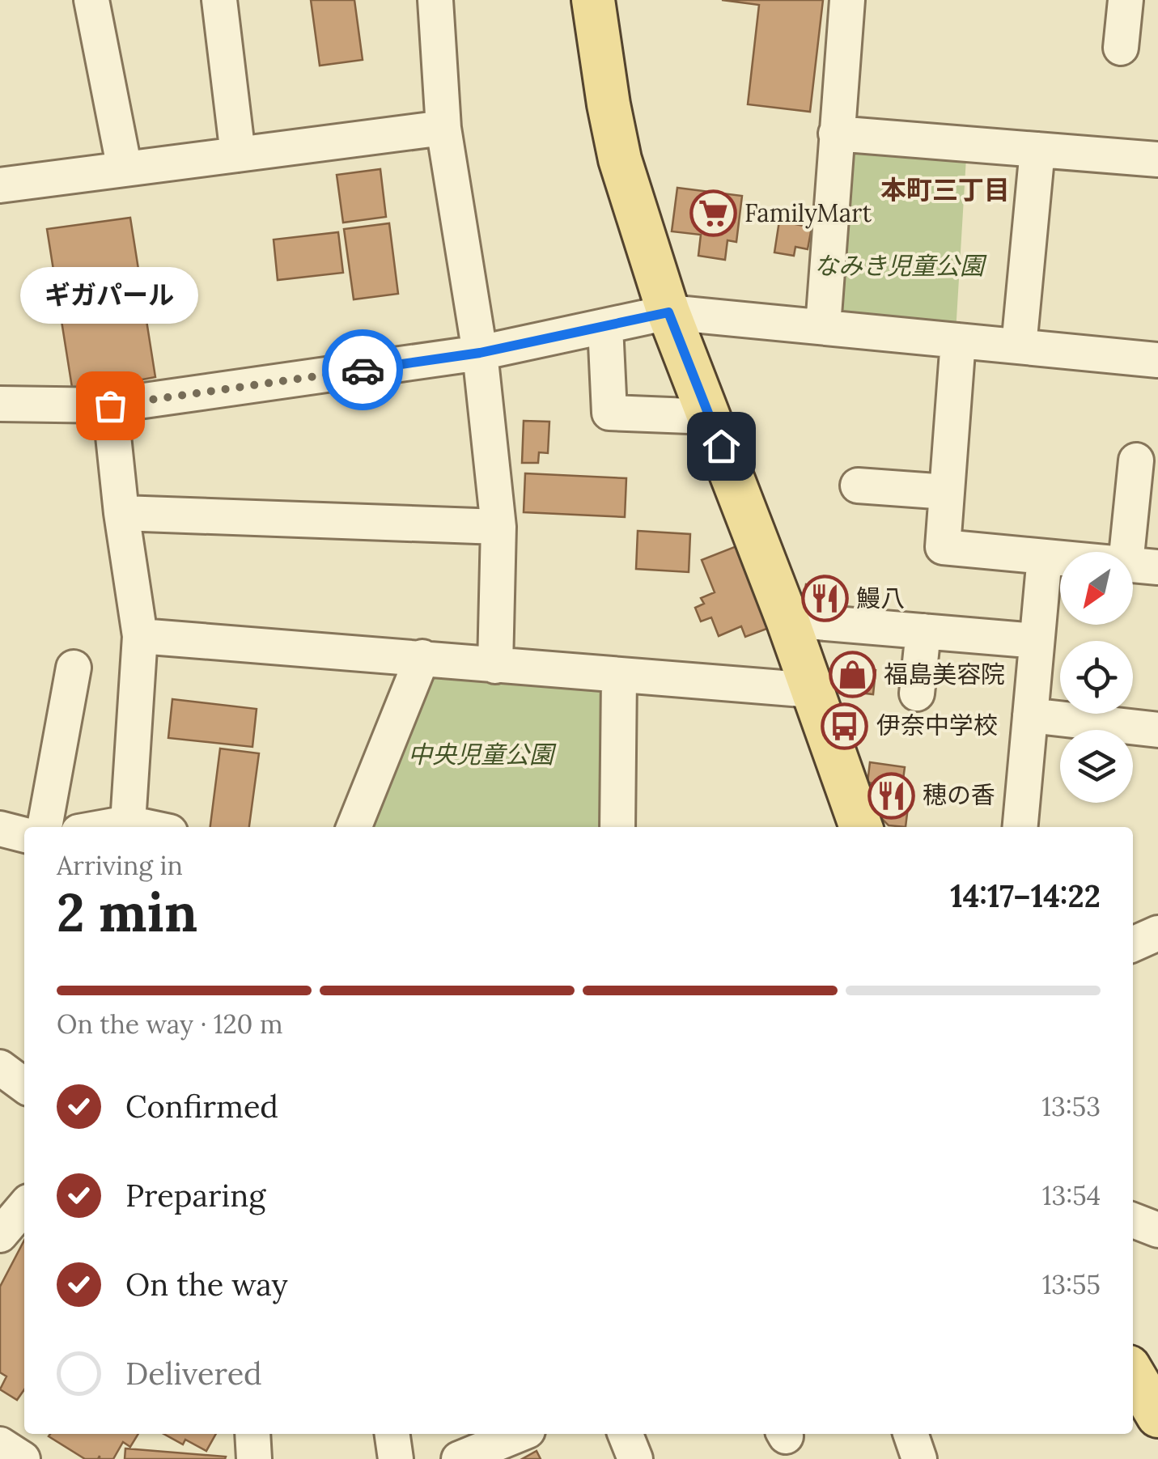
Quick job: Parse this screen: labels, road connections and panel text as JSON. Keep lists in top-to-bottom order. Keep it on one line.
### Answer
{"districts":["本町三丁目"],"parks":["なみき児童公園","中央児童公園"],"places":{"supermarket":["FamilyMart"],"other":["ギガパール"],"restaurant":["鰻八","穂の香"],"shop":["福島美容院"],"bus stop":["伊奈中学校"]},"north":"bottom left","page":{"bubble":"ギガパール","heading":["2 min","Arriving in","14:17–14:22"],"bar":"On the way · 120 m","list":[["Confirmed","13:53"],["Preparing","13:54"],["On the way","13:55"],"Delivered"]}}
